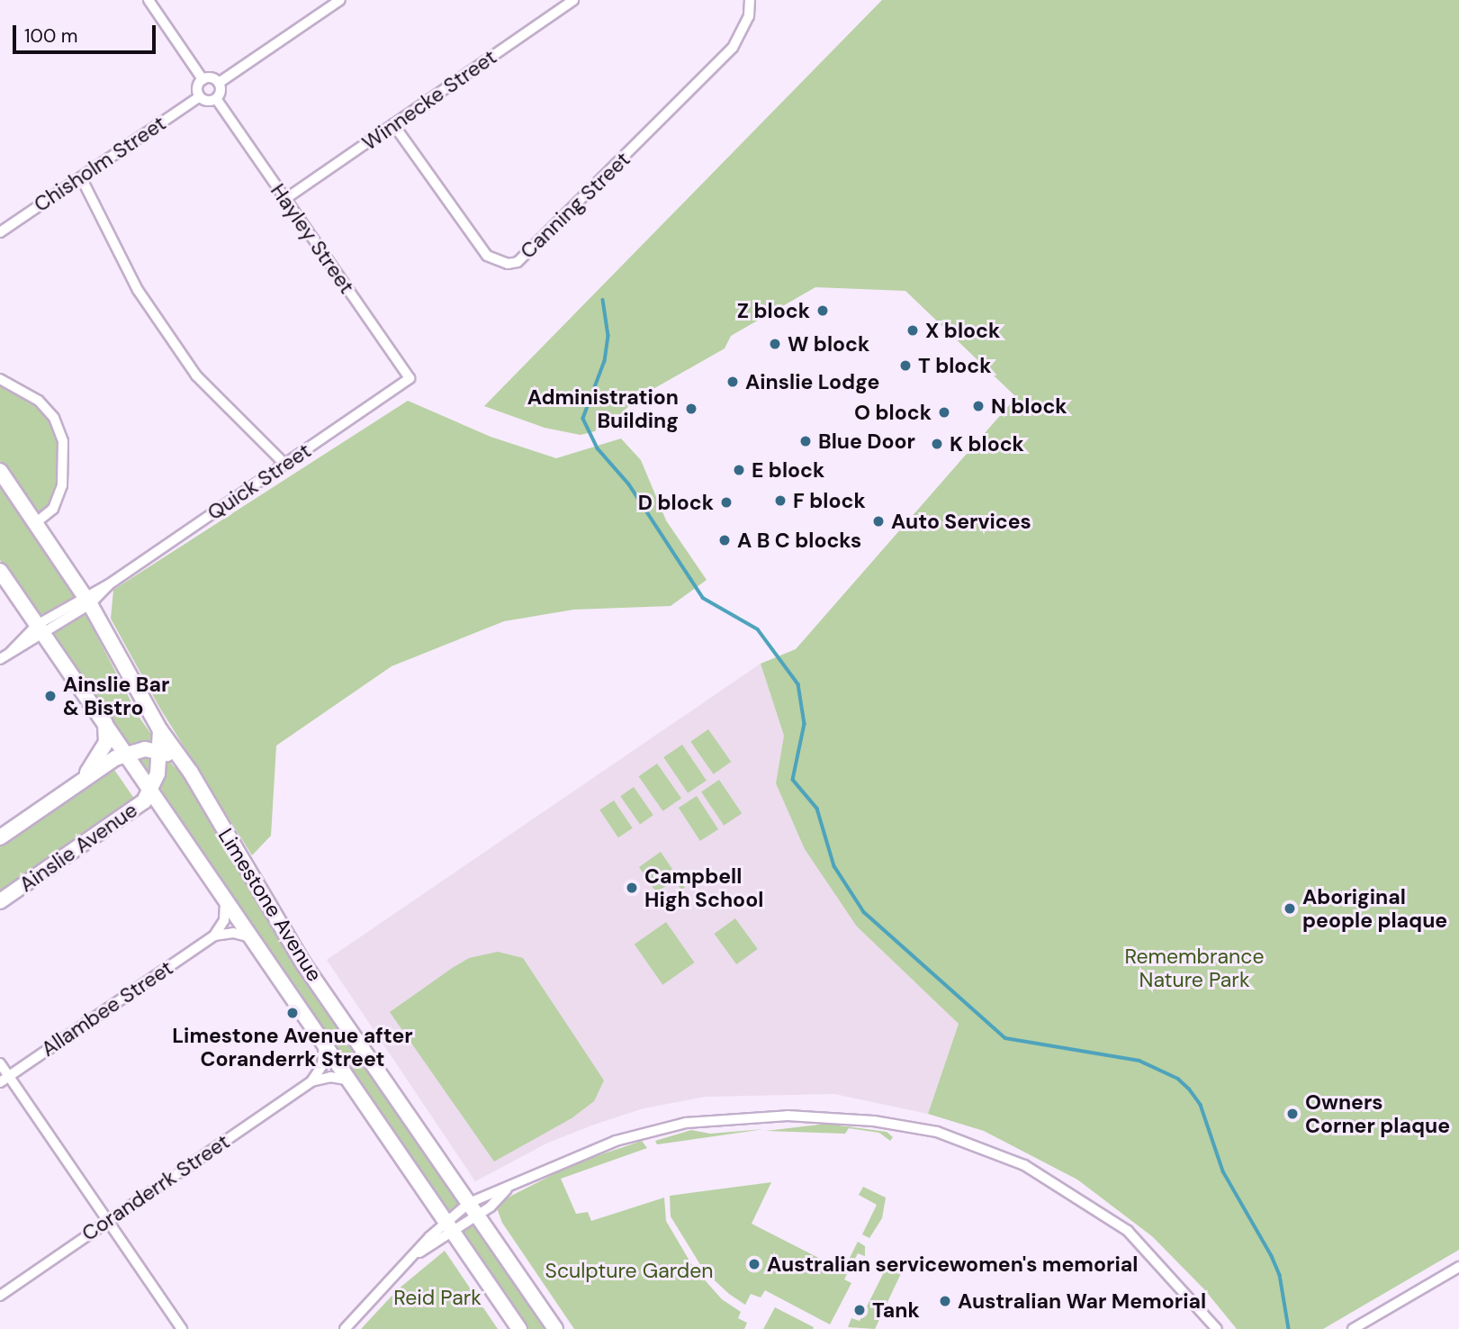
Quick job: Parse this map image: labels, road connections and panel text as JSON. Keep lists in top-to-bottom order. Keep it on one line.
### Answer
{"streets":{"main road":["Ainslie Avenue","Limestone Avenue"],"street":["Winnecke Street","Chisholm Street","Canning Street","Hayley Street","Quick Street","Allambee Street","Coranderrk Street"]},"crossings":[["Winnecke Street","Canning Street"],["Winnecke Street","Hayley Street"],["Chisholm Street","Hayley Street"],["Hayley Street","Quick Street"],["Quick Street","Limestone Avenue"],["Ainslie Avenue","Limestone Avenue"],["Limestone Avenue","Coranderrk Street"]],"parks":["Remembrance Nature Park","Sculpture Garden","Reid Park"],"places":["Z block","X block","W block","T block","Ainslie Lodge","N block","Administration Building","O block","Blue Door","K block","E block","F block","D block","Auto Services","A B C blocks","Ainslie Bar & Bistro","Campbell High School","Aboriginal people plaque","Limestone Avenue after Coranderrk Street","Owners Corner plaque","Australian servicewomen's memorial","Australian War Memorial","Tank"],"scale_bar":"100 m"}
